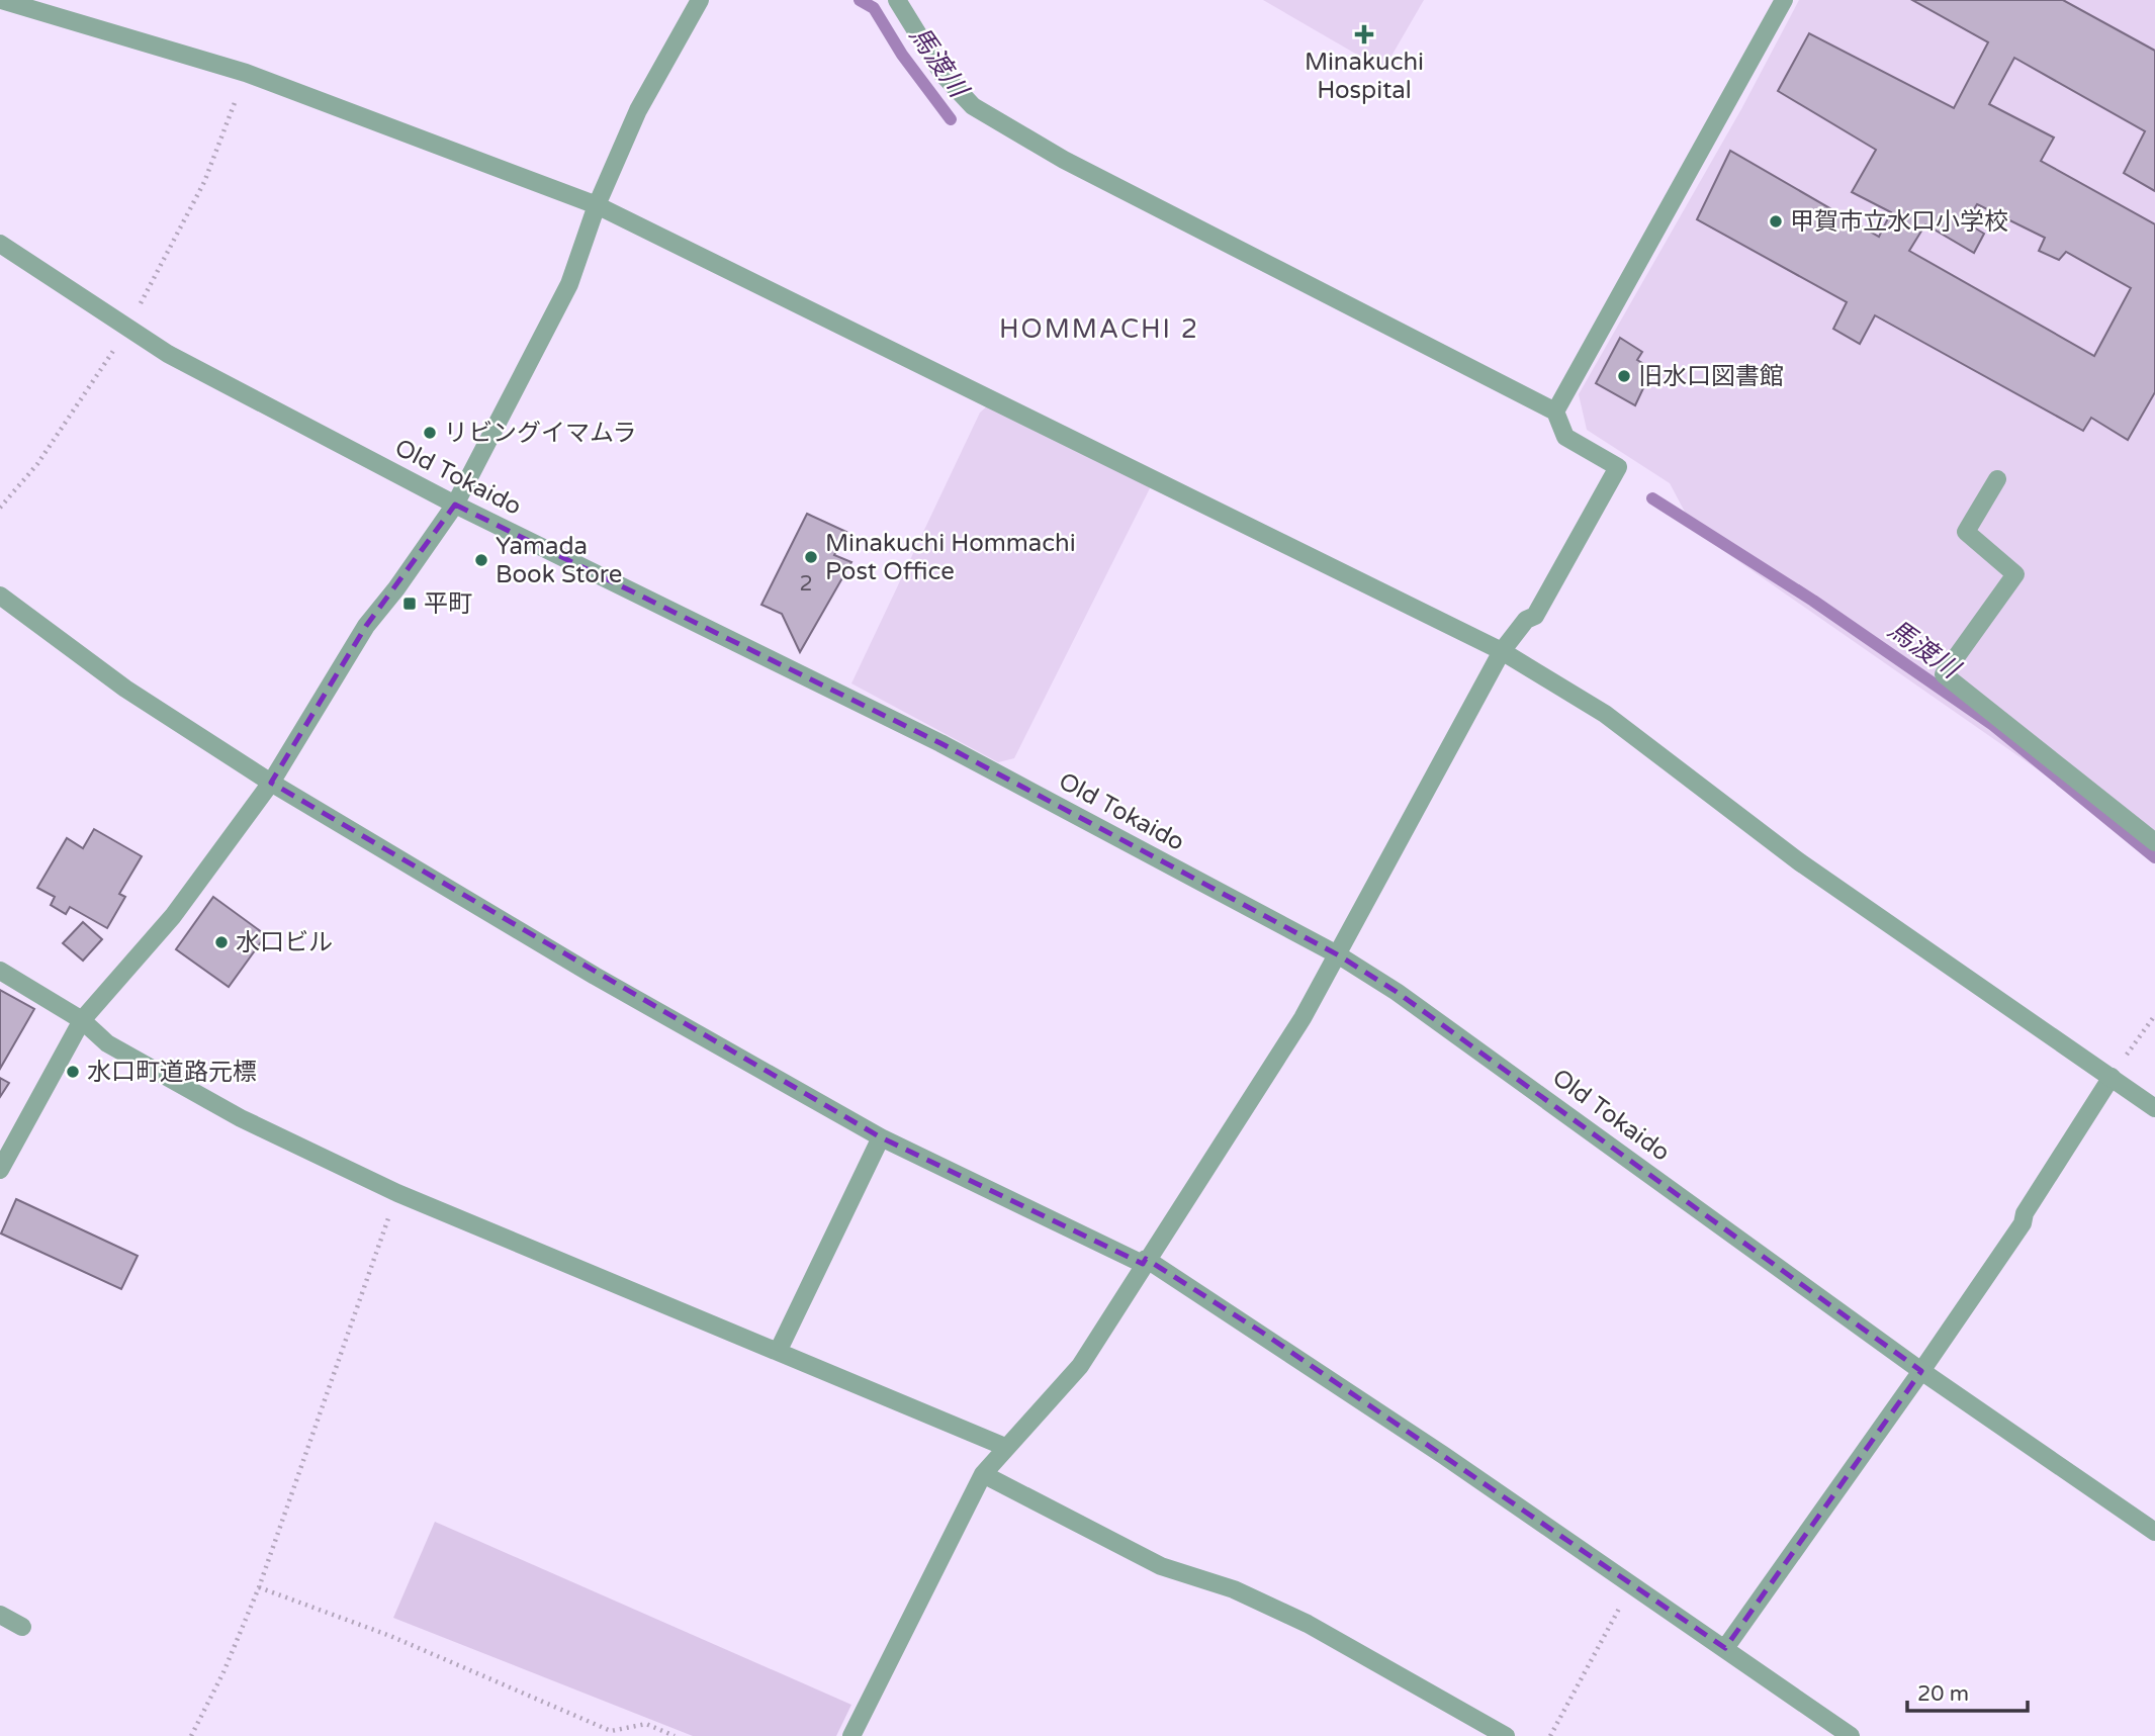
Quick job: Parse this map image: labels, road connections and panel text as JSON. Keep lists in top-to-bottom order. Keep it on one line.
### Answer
{"streets":{"street":["Old Tokaido"]},"districts":["HOMMACHI 2"],"water":["馬渡川"],"places":{"health":["Minakuchi Hospital"],"other":["甲賀市立水口小学校","旧水口図書館","リビングイマムラ","Minakuchi Hommachi Post Office","Yamada Book Store","水口ビル","水口町道路元標"],"transit":["平町"]},"house_numbers":["2"],"scale_bar":"20 m"}
